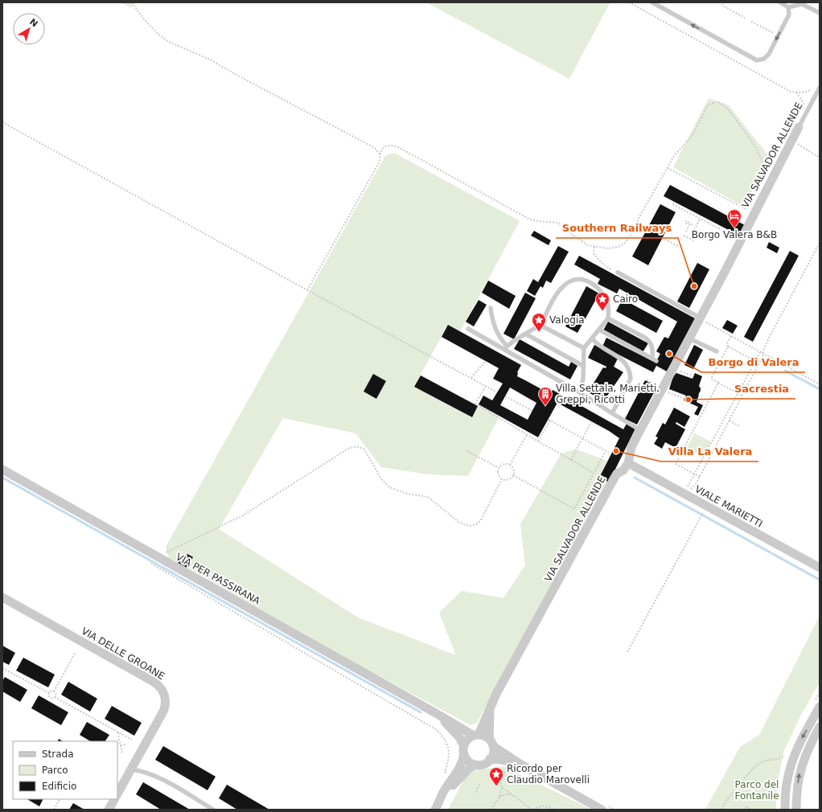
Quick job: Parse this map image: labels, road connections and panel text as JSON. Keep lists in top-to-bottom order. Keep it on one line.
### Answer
{"streets":{"street":["VIA SALVADOR ALLENDE","VIALE MARIETTI","VIA PER PASSIRANA","VIA DELLE GROANE"]},"crossings":[["VIA SALVADOR ALLENDE","VIALE MARIETTI"],["VIA SALVADOR ALLENDE","VIA PER PASSIRANA"]],"parks":["Parco del Fontanile"],"places":{"hotel":["Borgo Valera B&B"],"other":["Southern Railways","Borgo di Valera","Sacrestia","Villa La Valera"],"place":["Cairo","Valogia","Ricordo per Claudio Marovelli"],"building":["Villa Settala, Marietti, Greppi, Ricotti"]},"legend":["Strada","Parco","Edificio"],"north":"top right"}
